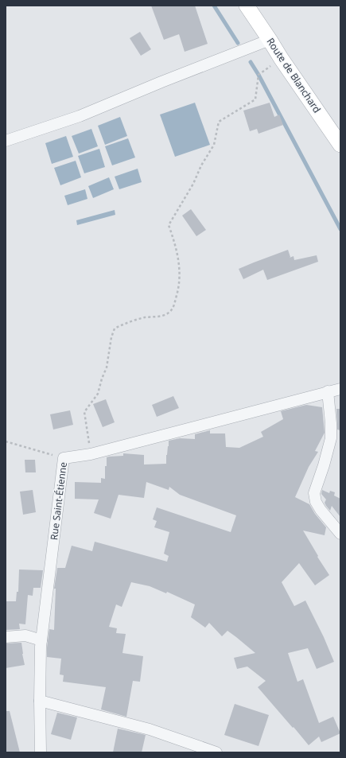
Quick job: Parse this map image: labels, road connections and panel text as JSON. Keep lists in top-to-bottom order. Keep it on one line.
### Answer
{"streets":{"street":["Route de Blanchard","Rue Saint-Étienne"]}}
